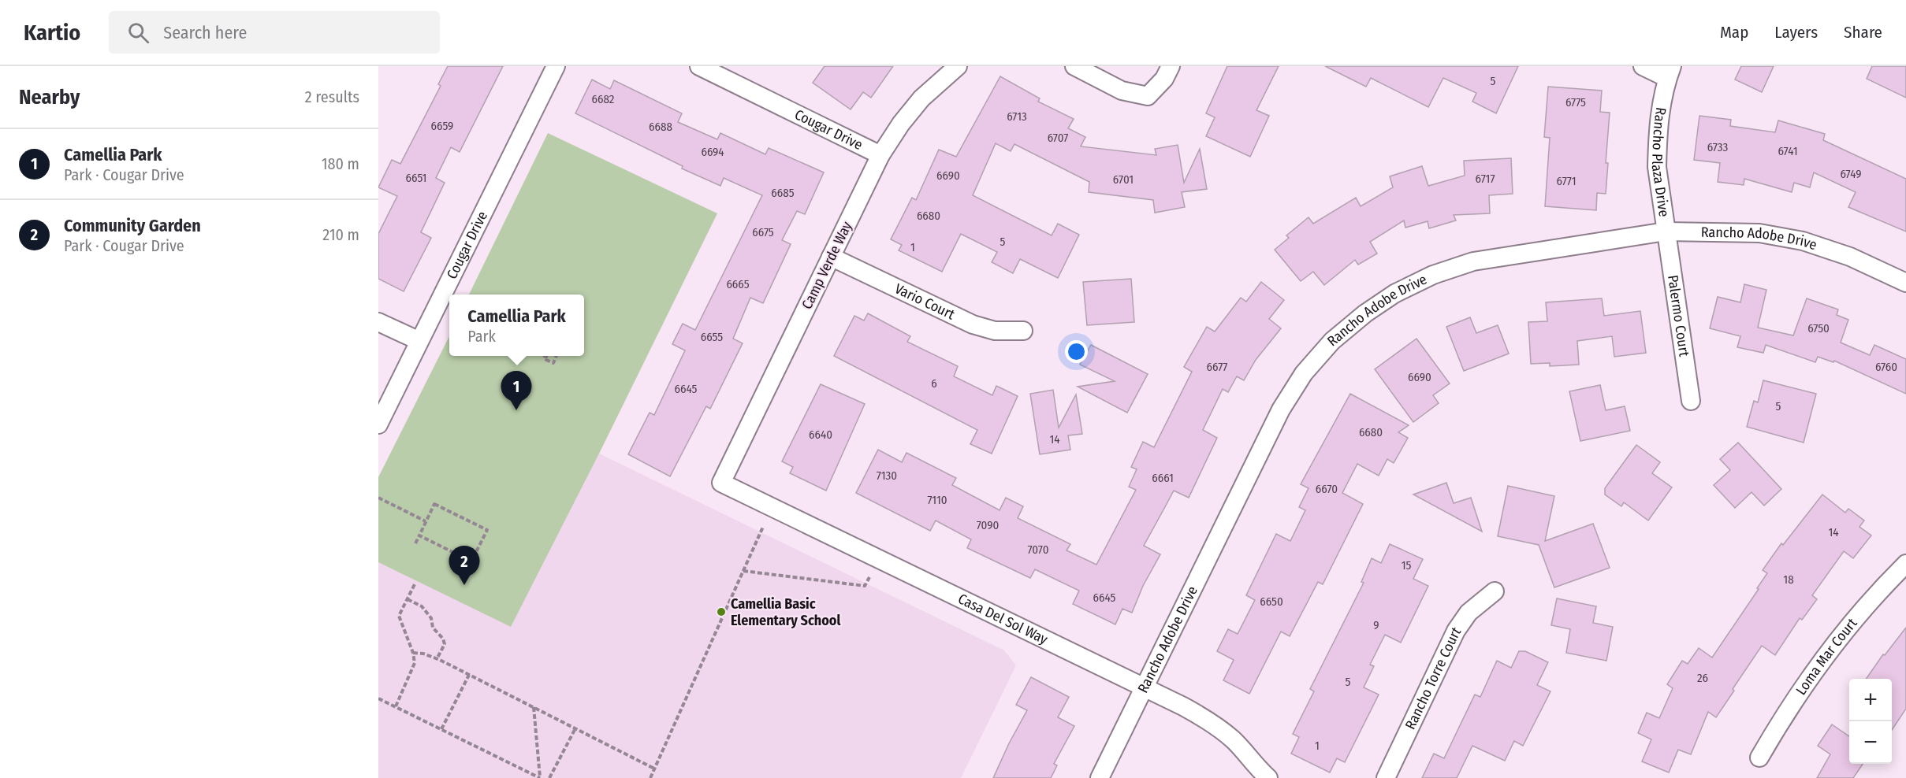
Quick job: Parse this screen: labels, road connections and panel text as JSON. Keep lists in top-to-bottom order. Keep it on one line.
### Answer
{"streets":{"street":["Cougar Drive","Rancho Plaza Drive","Rancho Adobe Drive","Camp Verde Way","Vario Court","Palermo Court","Casa Del Sol Way","Loma Mar Court","Rancho Torre Court"]},"crossings":[["Cougar Drive","Camp Verde Way"],["Rancho Plaza Drive","Rancho Adobe Drive"],["Rancho Plaza Drive","Palermo Court"],["Rancho Adobe Drive","Palermo Court"],["Rancho Adobe Drive","Casa Del Sol Way"],["Camp Verde Way","Vario Court"],["Camp Verde Way","Casa Del Sol Way"]],"places":["Camellia Basic Elementary School"],"house_numbers":["5","6682","6775","6713","6659","6688","6707","6733","6741","6694","6749","6690","6651","6717","6701","6771","6685","6680","6675","5","1","6665","6750","6655","6677","6760","6690","6","6645","5","6680","6640","14","7130","6661","6670","7110","7090","14","7070","15","18","6645","6650","9","26","5","1"],"page":{"header":"Kartio","search":"Search here","nav":["Map","Layers","Share"],"heading":["Nearby","2 results"],"list":[{"mark":"1","name":"Camellia Park","note":"Park · Cougar Drive","value":"180 m"},{"mark":"2","name":"Community Garden","note":"Park · Cougar Drive","value":"210 m"}],"popup":["Camellia Park","Park"],"pins":["1","2"],"map_buttons":["+","−"]}}
